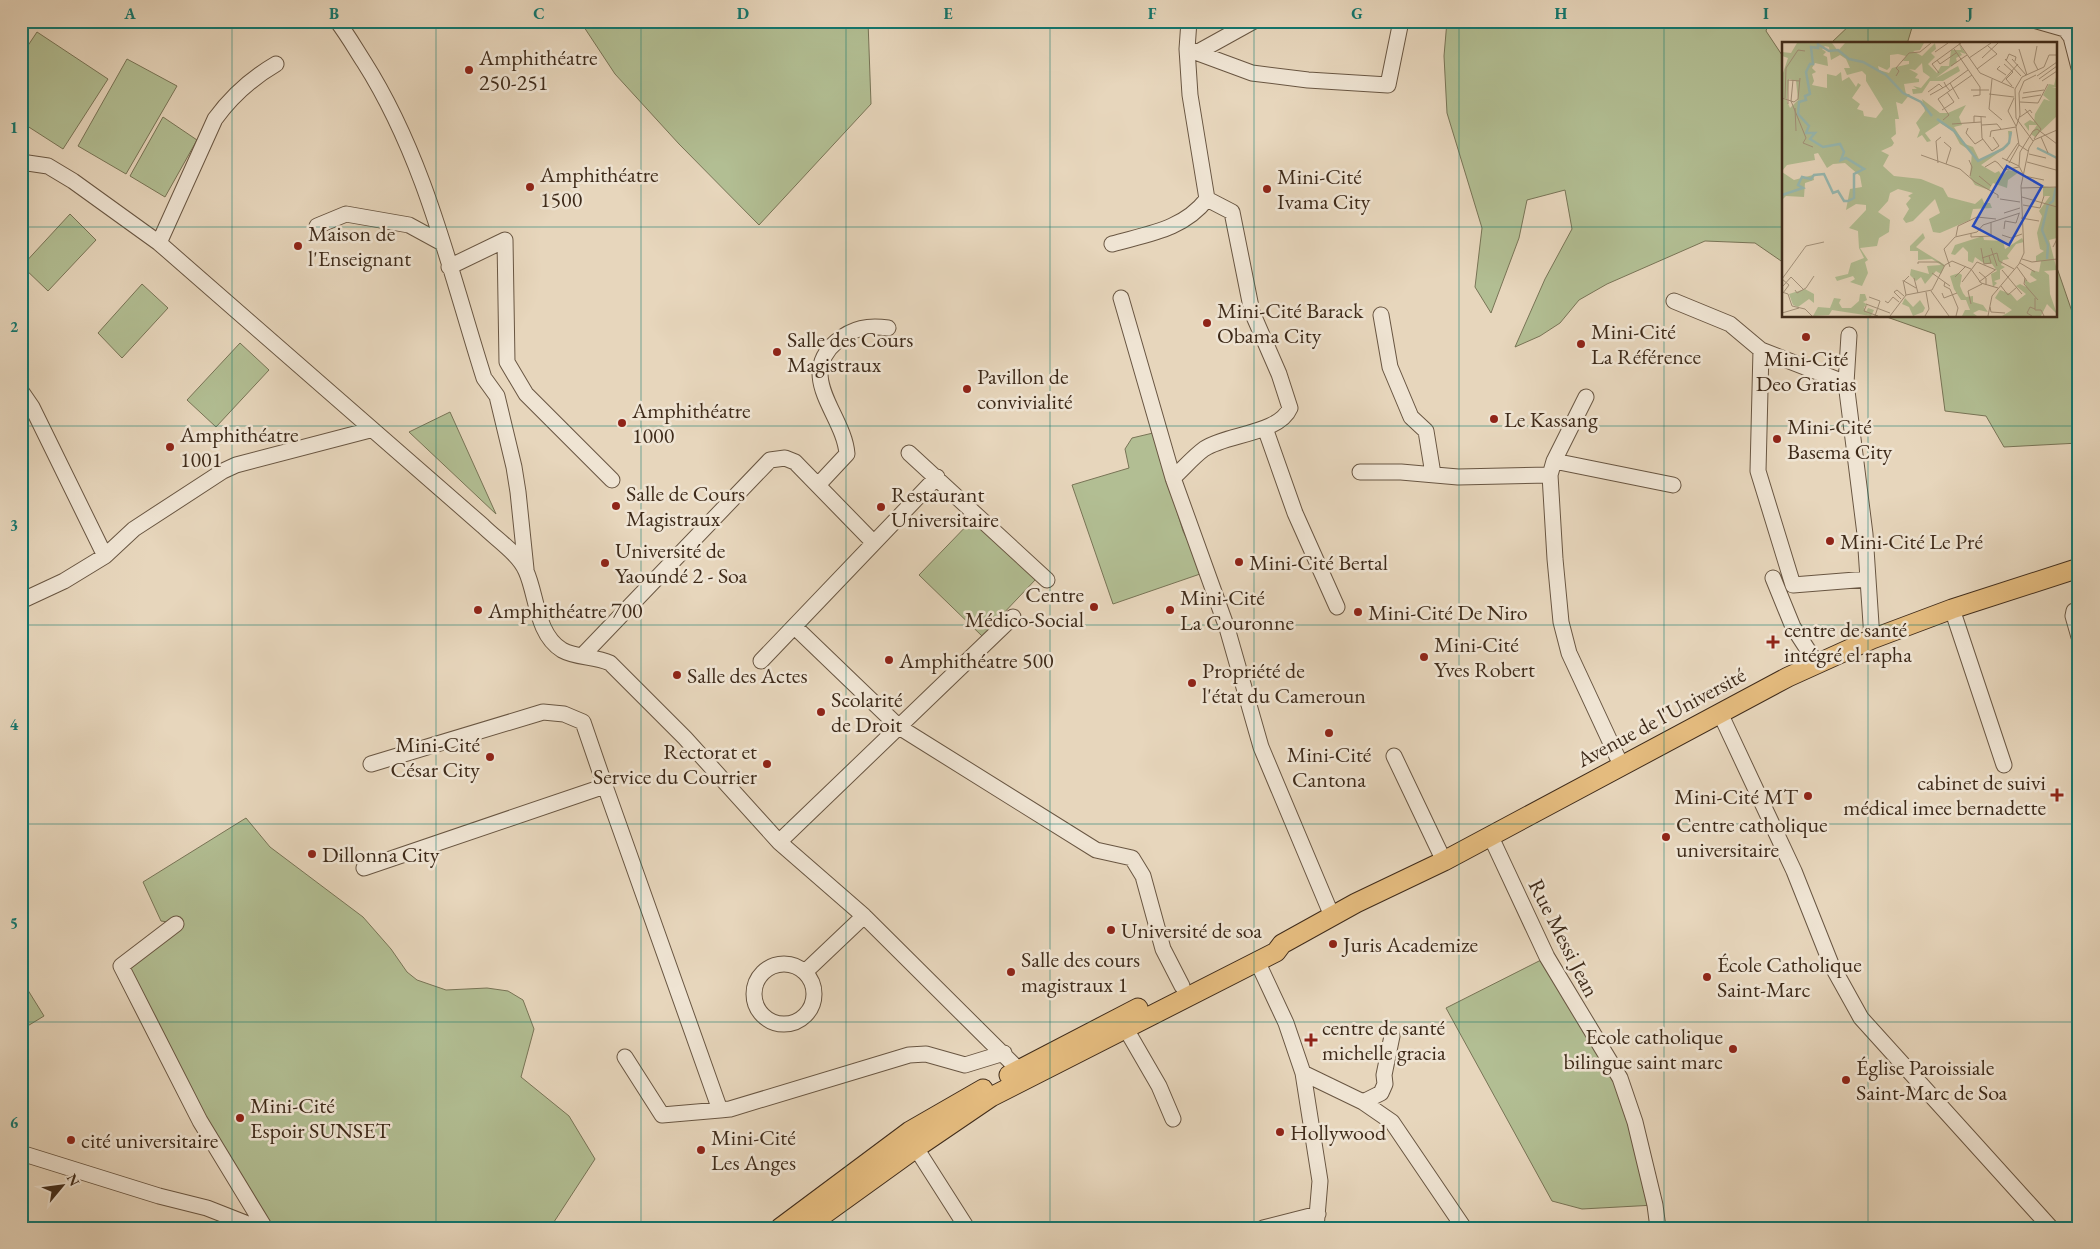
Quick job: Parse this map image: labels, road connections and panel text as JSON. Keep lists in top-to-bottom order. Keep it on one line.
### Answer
{"streets":{"main road":["Avenue de l'Université"],"street":["Rue Messi Jean"]},"crossings":[["Avenue de l'Université","Rue Messi Jean"]],"places":{"other":["Amphithéatre 250-251","Amphithéatre 1500","Mini-Cité Ivama City","Maison de l'Enseignant","Mini-Cité Barack Obama City","Mini-Cité Deo Gratias","Mini-Cité La Référence","Salle des Cours Magistraux","Pavillon de convivialité","Le Kassang","Amphithéatre 1000","Mini-Cité Basema City","Amphithéatre 1001","Salle de Cours Magistraux","Restaurant Universitaire","Mini-Cité Le Pré","Mini-Cité Bertal","Université de Yaoundé 2 - Soa","Centre Médico-Social","Amphithéatre 700","Mini-Cité La Couronne","Mini-Cité De Niro","Mini-Cité Yves Robert","Amphithéatre 500","Salle des Actes","Propriété de l'état du Cameroun","Scolarité de Droit","Mini-Cité Cantona","Mini-Cité César City","Rectorat et Service du Courrier","Mini-Cité MT","Centre catholique universitaire","Dillonna City","Université de soa","Juris Academize","Salle des cours magistraux 1","École Catholique Saint-Marc","Ecole catholique bilingue saint marc","Église Paroissiale Saint-Marc de Soa","Mini-Cité Espoir SUNSET","Hollywood","cité universitaire","Mini-Cité Les Anges"],"health":["centre de santé intégré el rapha","cabinet de suivi médical imee bernadette","centre de santé michelle gracia"]},"north":"top right","grid":{"columns":["A","B","C","D","E","F","G","H","I","J"],"rows":["1","2","3","4","5","6"]}}
